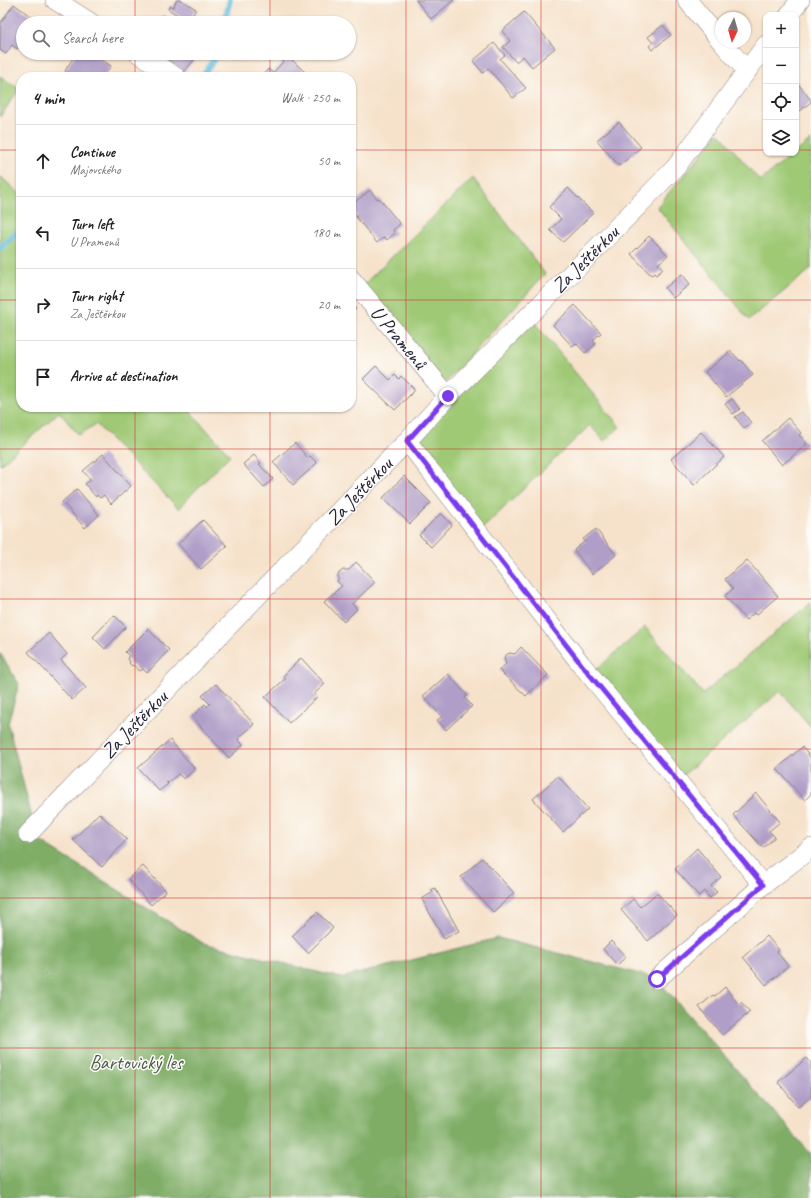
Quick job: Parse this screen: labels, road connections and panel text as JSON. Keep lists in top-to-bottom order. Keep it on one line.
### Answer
{"streets":{"street":["Za Ještěrkou","U Pramenů"]},"crossings":[["Za Ještěrkou","U Pramenů"]],"parks":["Bartovický les"],"north":"bottom","page":{"map_buttons":["+","−"],"search":"Search here","heading":["4 min","Walk · 250 m"],"list":[["Continue","Majovského","50 m"],["Turn left","U Pramenů","180 m"],["Turn right","Za Ještěrkou","20 m"],"Arrive at destination"]}}
